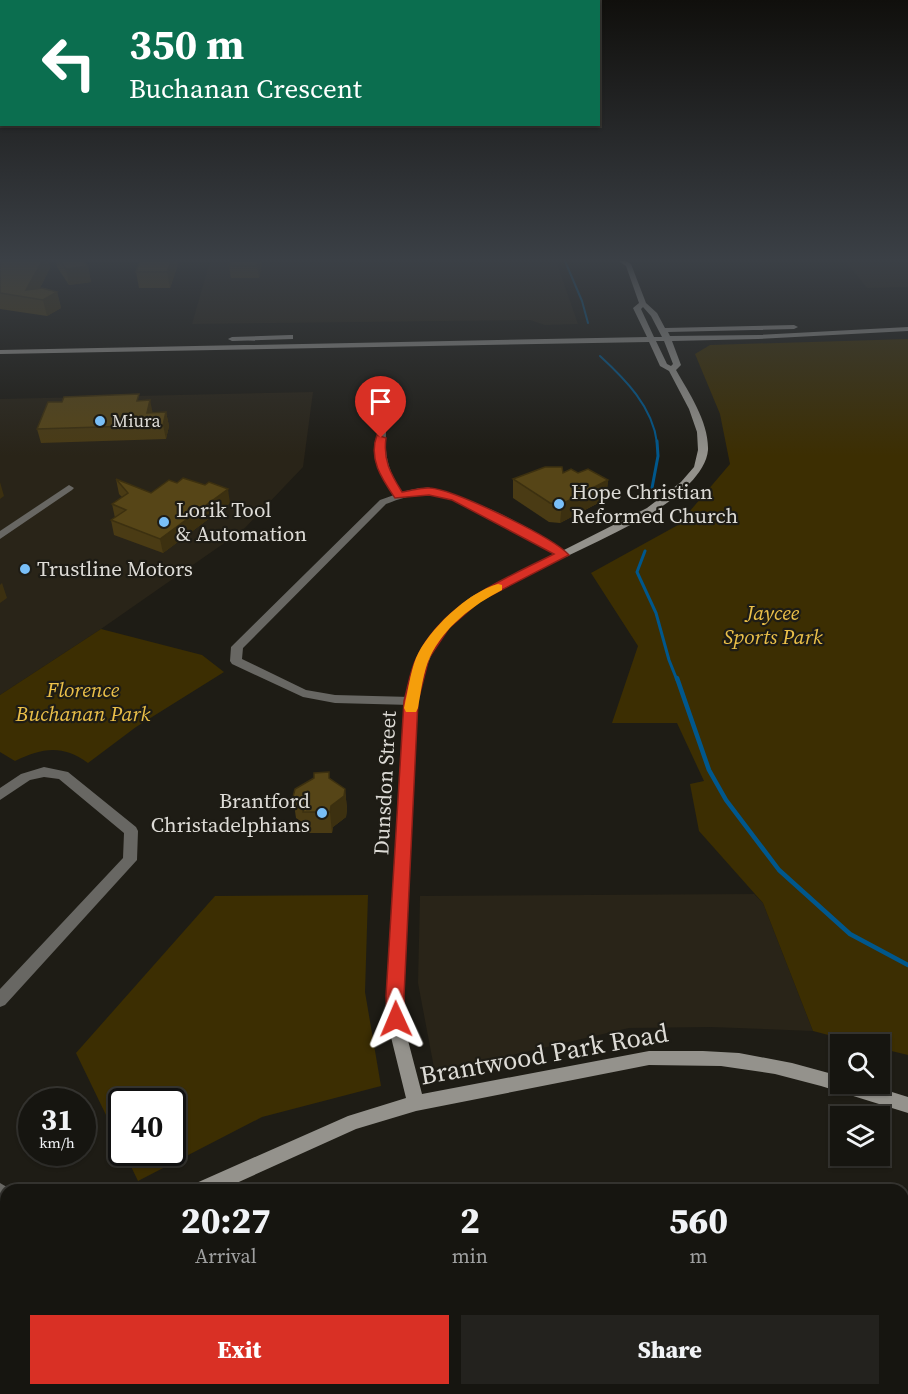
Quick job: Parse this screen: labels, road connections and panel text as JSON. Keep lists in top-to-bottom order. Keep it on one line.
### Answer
{"streets":{"main road":["Dunsdon Street","Brantwood Park Road"]},"crossings":[["Dunsdon Street","Brantwood Park Road"]],"parks":["Jaycee Sports Park","Florence Buchanan Park"],"places":["Miura","Hope Christian Reformed Church","Lorik Tool & Automation","Trustline Motors","Brantford Christadelphians"],"page":{"turn":["350 m","Buchanan Crescent"],"speed":"31 km/h","limit":"40","eta":["20:27","Arrival","2","min","560","m"],"buttons":["Exit","Share"]}}
